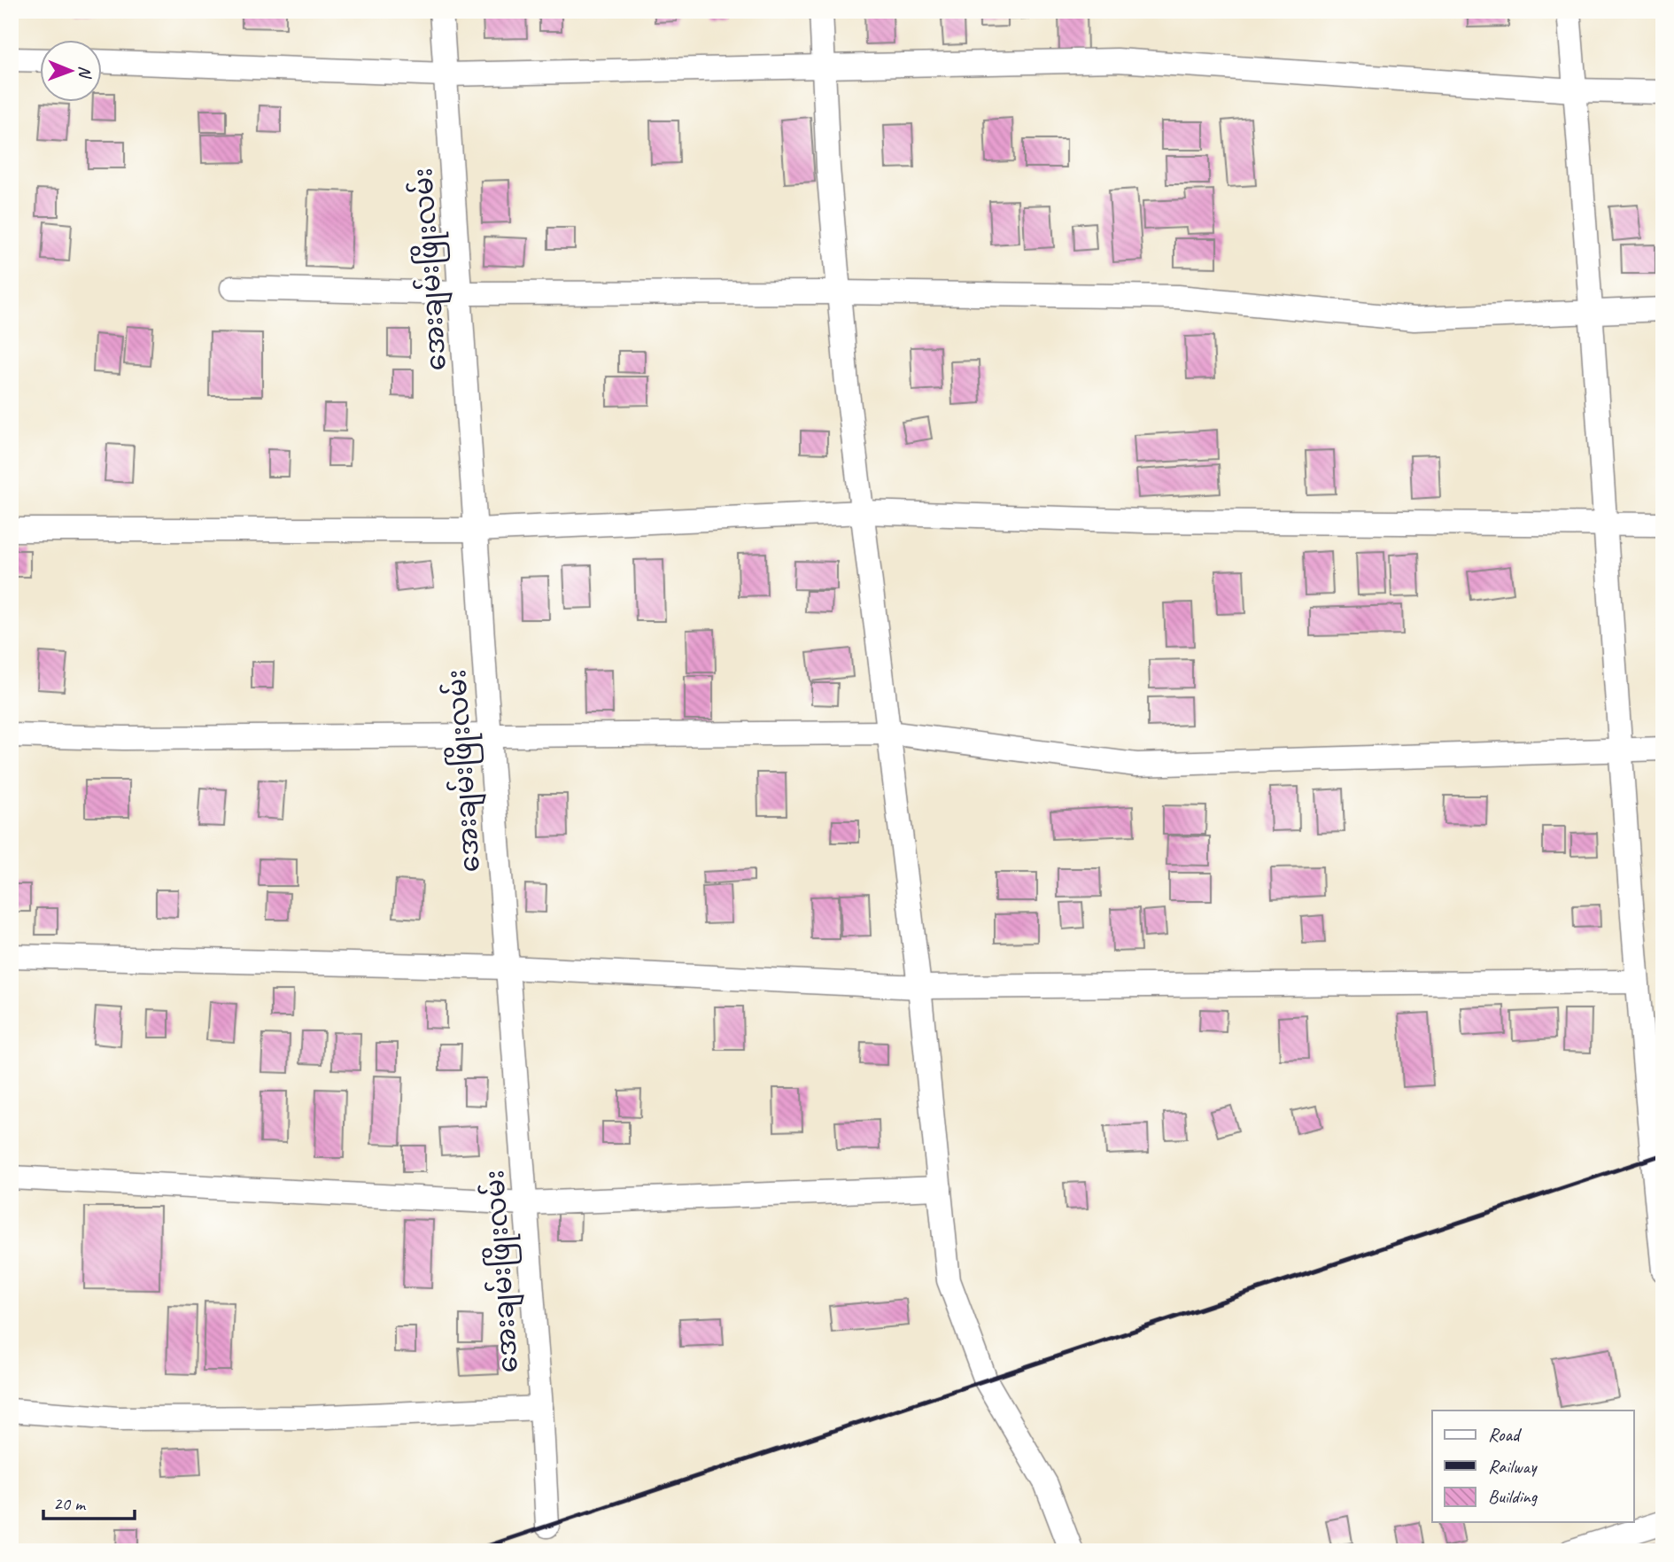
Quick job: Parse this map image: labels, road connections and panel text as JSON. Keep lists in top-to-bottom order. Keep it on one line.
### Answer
{"streets":{"street":["အေးချမ်းဖြိုးလမ်း"]},"legend":["Road","Railway","Building"],"scale_bar":"20 m","north":"right"}
